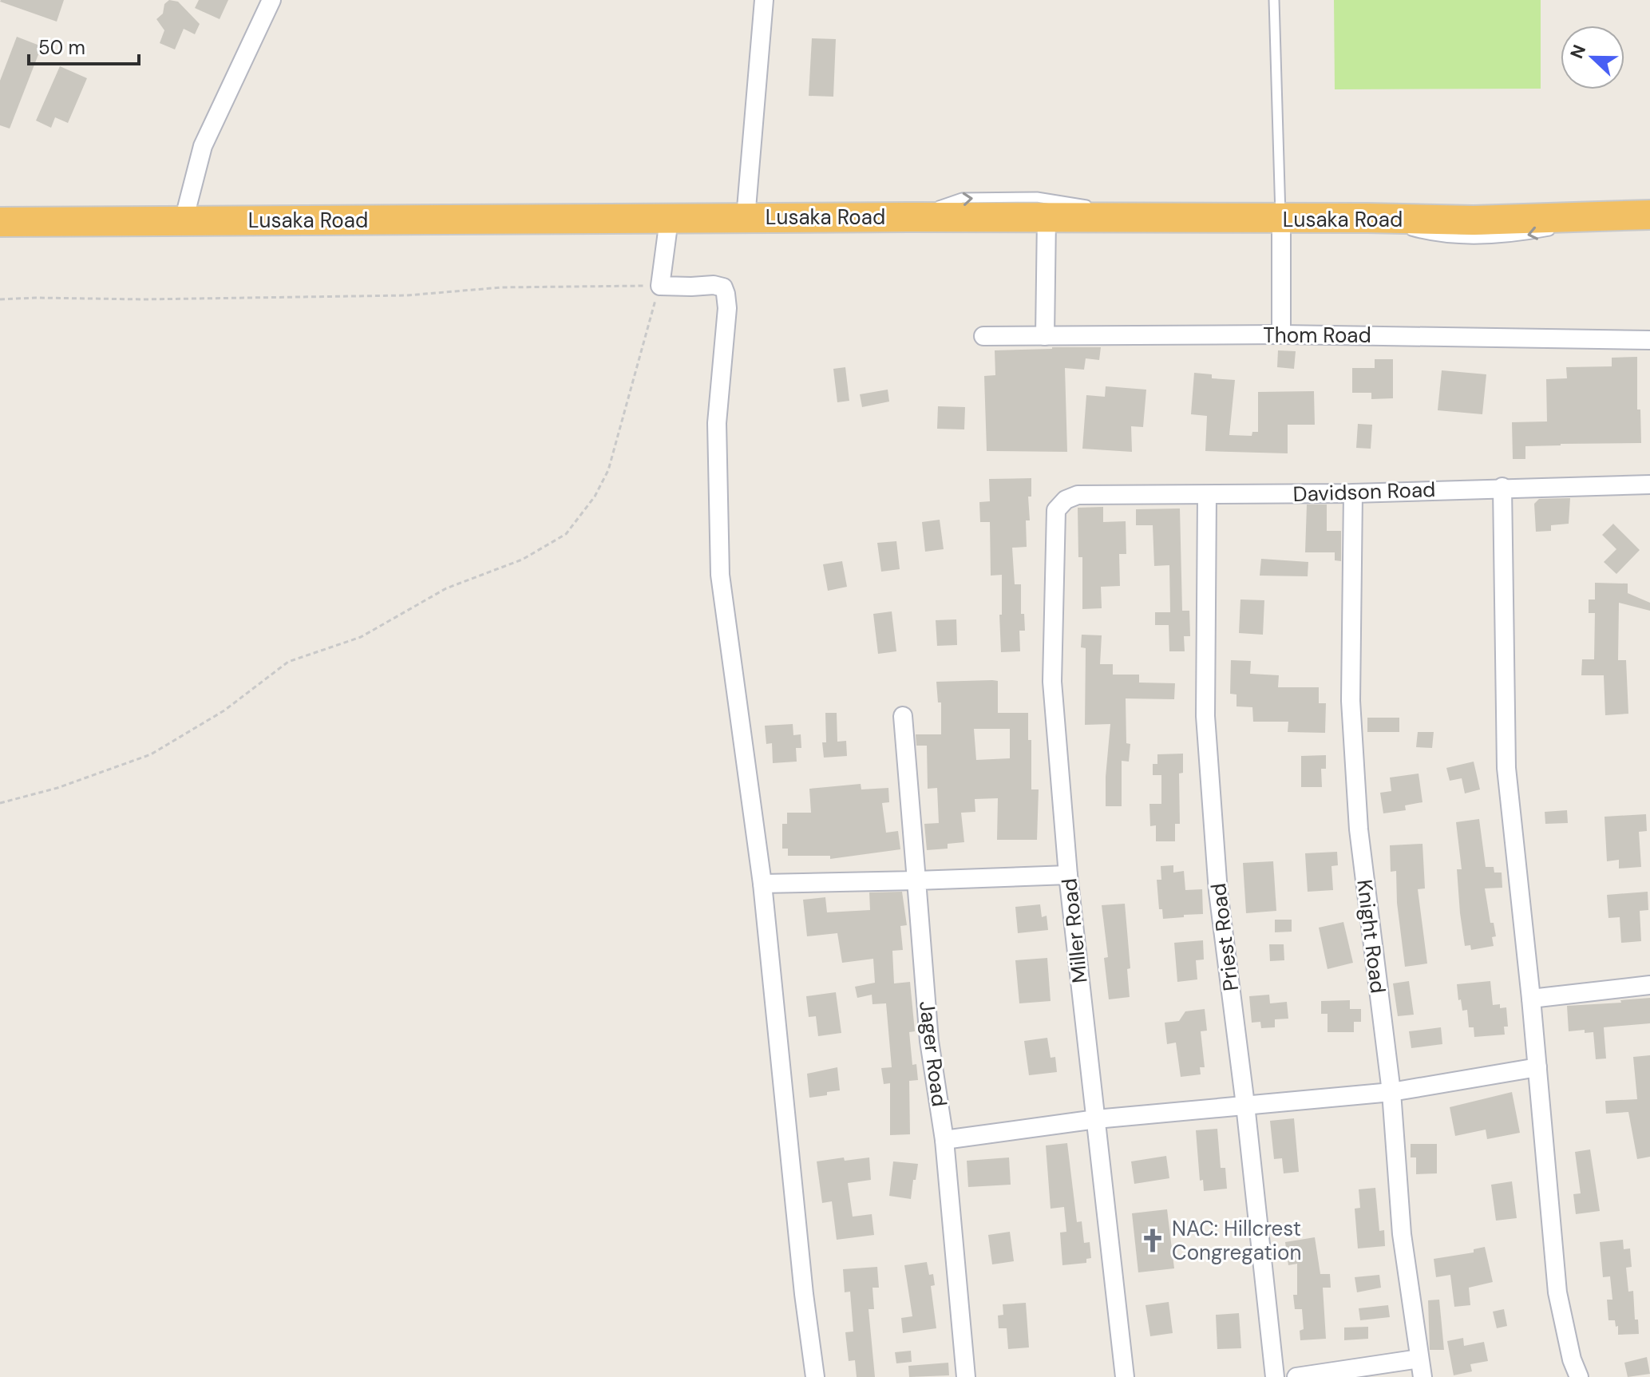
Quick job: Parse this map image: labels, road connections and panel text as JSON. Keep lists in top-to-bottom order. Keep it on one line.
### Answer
{"streets":{"highway":["Lusaka Road"],"street":["Thom Road","Davidson Road","Miller Road","Knight Road","Priest Road","Jager Road"]},"crossings":[["Davidson Road","Miller Road"],["Davidson Road","Knight Road"],["Davidson Road","Priest Road"]],"places":{"church":["NAC: Hillcrest Congregation"]},"scale_bar":"50 m","north":"left"}
